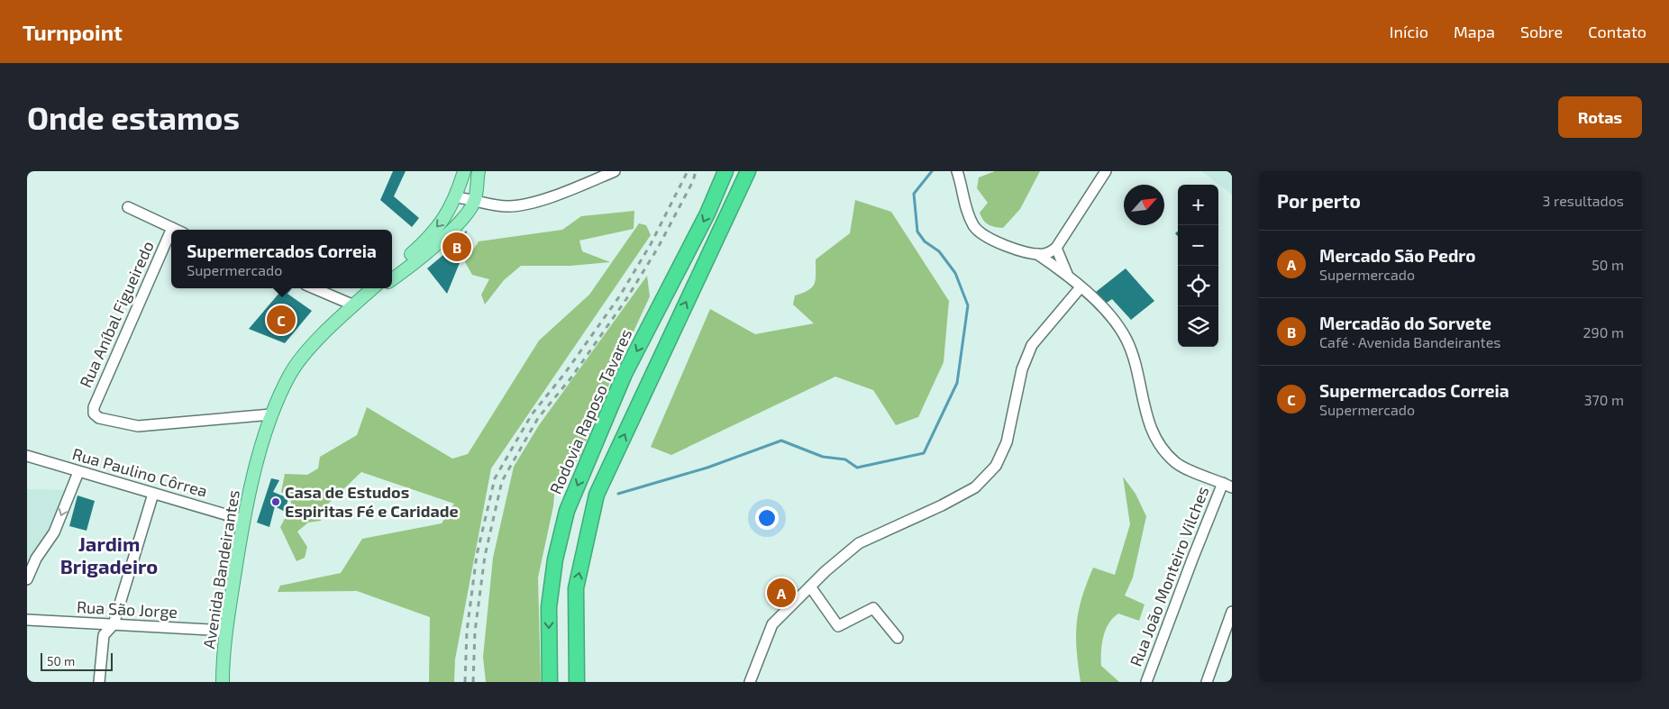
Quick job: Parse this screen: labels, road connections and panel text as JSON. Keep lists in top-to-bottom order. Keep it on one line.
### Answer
{"streets":{"highway":["Rodovia Raposo Tavares"],"main road":["Avenida Bandeirantes"],"street":["Rua Aníbal Figueiredo","Rua Paulino Côrrea","Rua João Monteiro Vilches","Rua São Jorge"]},"crossings":[["Rua Aníbal Figueiredo","Avenida Bandeirantes"],["Rua Paulino Côrrea","Avenida Bandeirantes"],["Avenida Bandeirantes","Rua São Jorge"]],"districts":["Jardim Brigadeiro"],"places":["Casa de Estudos Espiritas Fé e Caridade"],"scale_bar":"50 m","north":"top right","page":{"header":"Turnpoint","nav":["Início","Mapa","Sobre","Contato"],"buttons":"Rotas","title":"Onde estamos","heading":["Por perto","3 resultados"],"map_buttons":["+","−"],"popup":["Supermercados Correia","Supermercado"],"list":[{"mark":"A","name":"Mercado São Pedro","note":"Supermercado","value":"50 m"},{"mark":"B","name":"Mercadão do Sorvete","note":"Café · Avenida Bandeirantes","value":"290 m"},{"mark":"C","name":"Supermercados Correia","note":"Supermercado","value":"370 m"}],"pins":["B","C","A"],"scale":"50 m"}}
